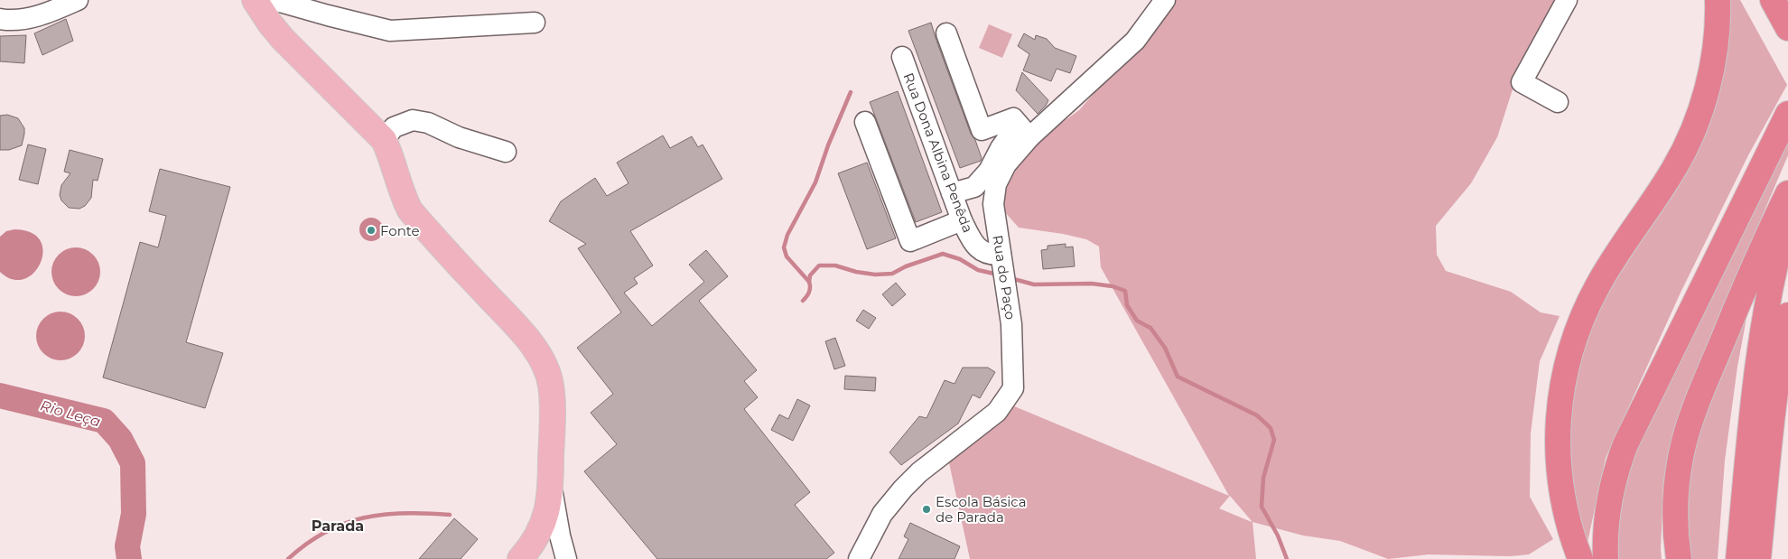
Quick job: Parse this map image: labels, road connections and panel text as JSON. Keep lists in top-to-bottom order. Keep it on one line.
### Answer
{"streets":{"street":["Rua Dona Albina Penêda","Rua do Paço"]},"crossings":[["Rua Dona Albina Penêda","Rua do Paço"]],"districts":["Parada"],"water":["Rio Leça"],"places":["Fonte","Escola Básica de Parada"]}
